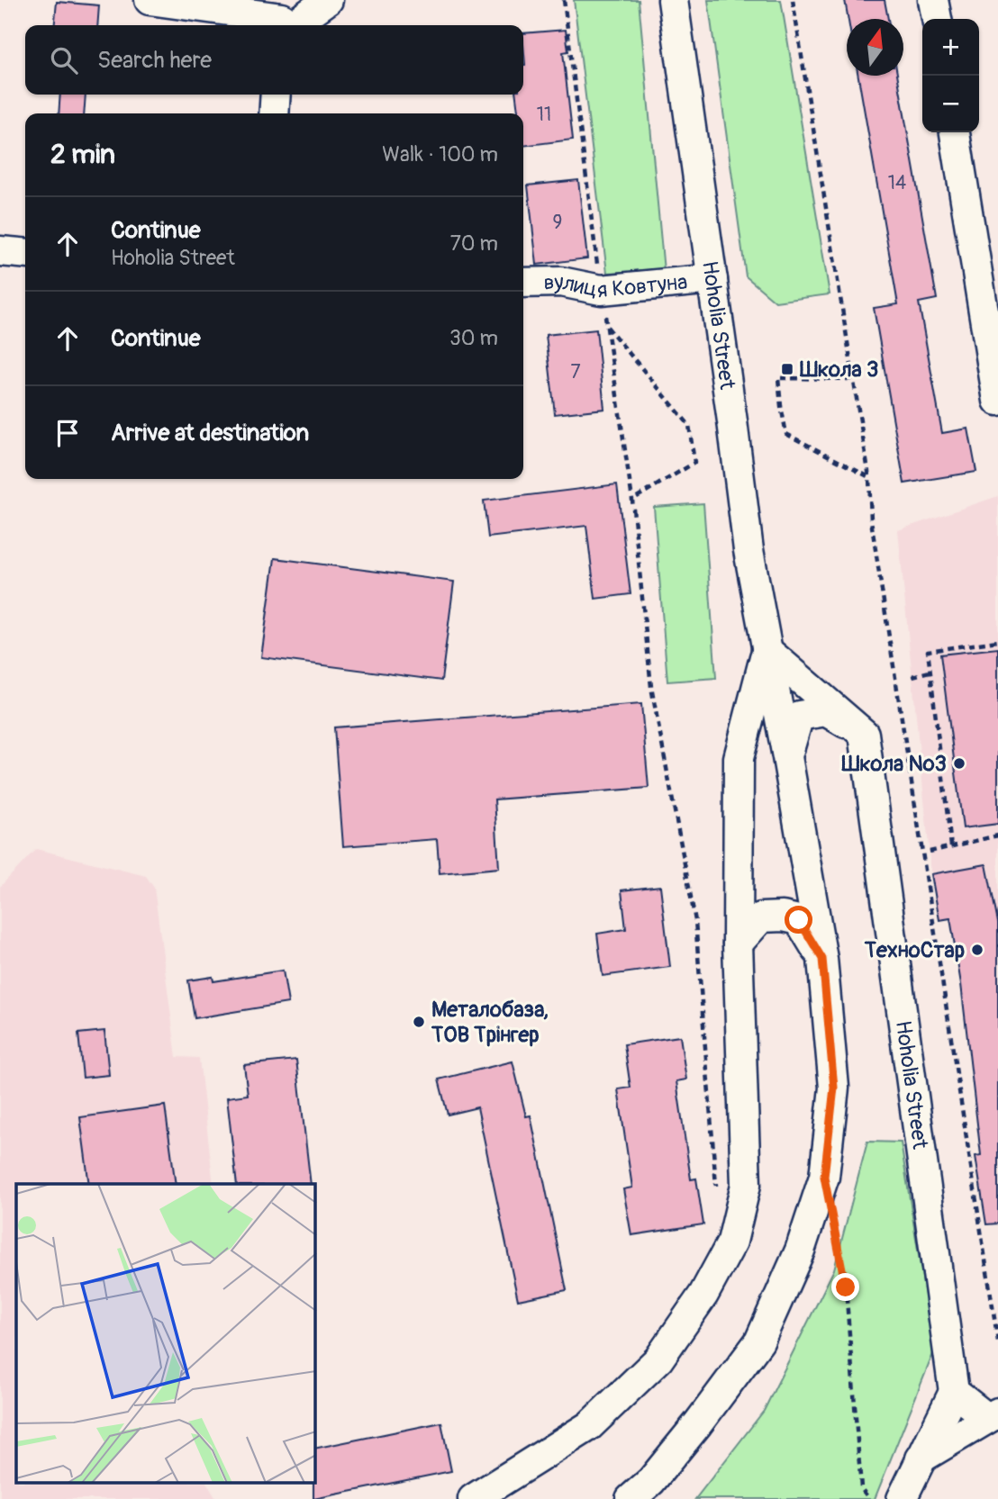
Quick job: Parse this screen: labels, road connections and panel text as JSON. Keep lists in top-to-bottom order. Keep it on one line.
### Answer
{"streets":{"street":["вулиця Ковтуна","Hoholia Street"]},"crossings":[["вулиця Ковтуна","Hoholia Street"]],"places":{"transit":["Школа 3"],"other":["Школа №3","ТехноСтар","Металобаза, ТОВ Трінгер"]},"house_numbers":["11","14","9","7"],"north":"top","page":{"map_buttons":["+","−"],"search":"Search here","heading":["2 min","Walk · 100 m"],"list":[["Continue","Hoholia Street","70 m"],["Continue","30 m"],"Arrive at destination"]}}
